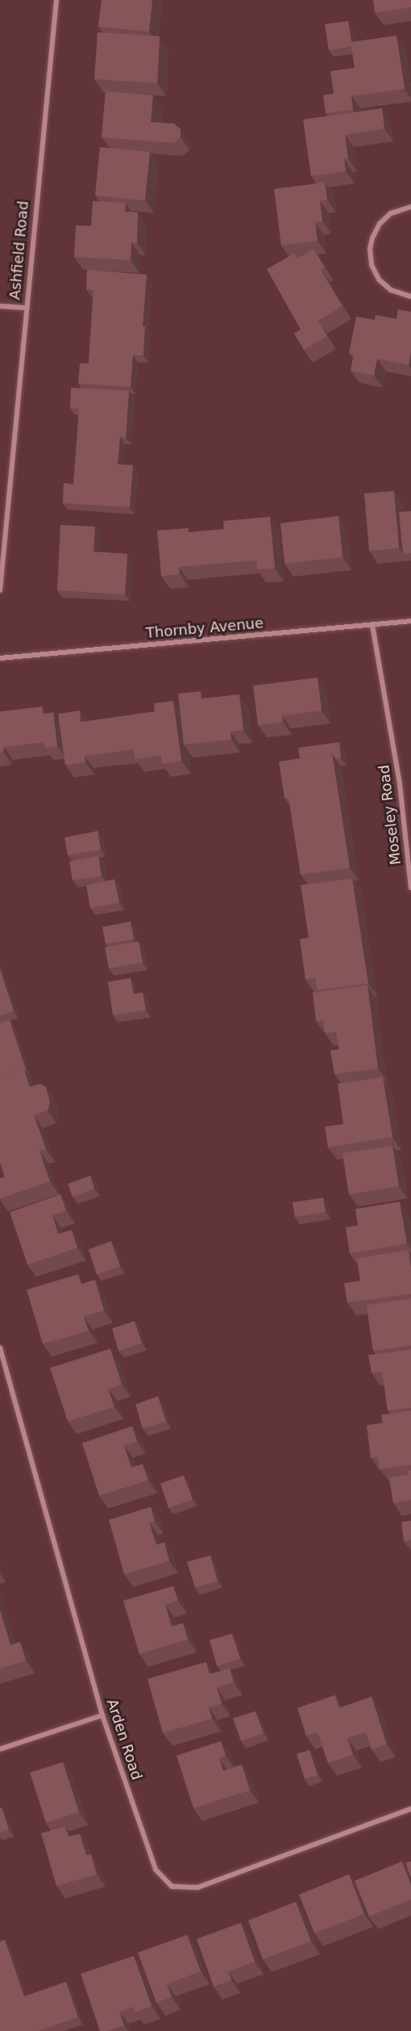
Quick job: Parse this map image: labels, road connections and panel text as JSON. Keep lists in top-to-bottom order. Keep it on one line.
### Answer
{"streets":{"street":["Ashfield Road","Thornby Avenue","Moseley Road","Arden Road"]},"crossings":[["Thornby Avenue","Moseley Road"]]}
